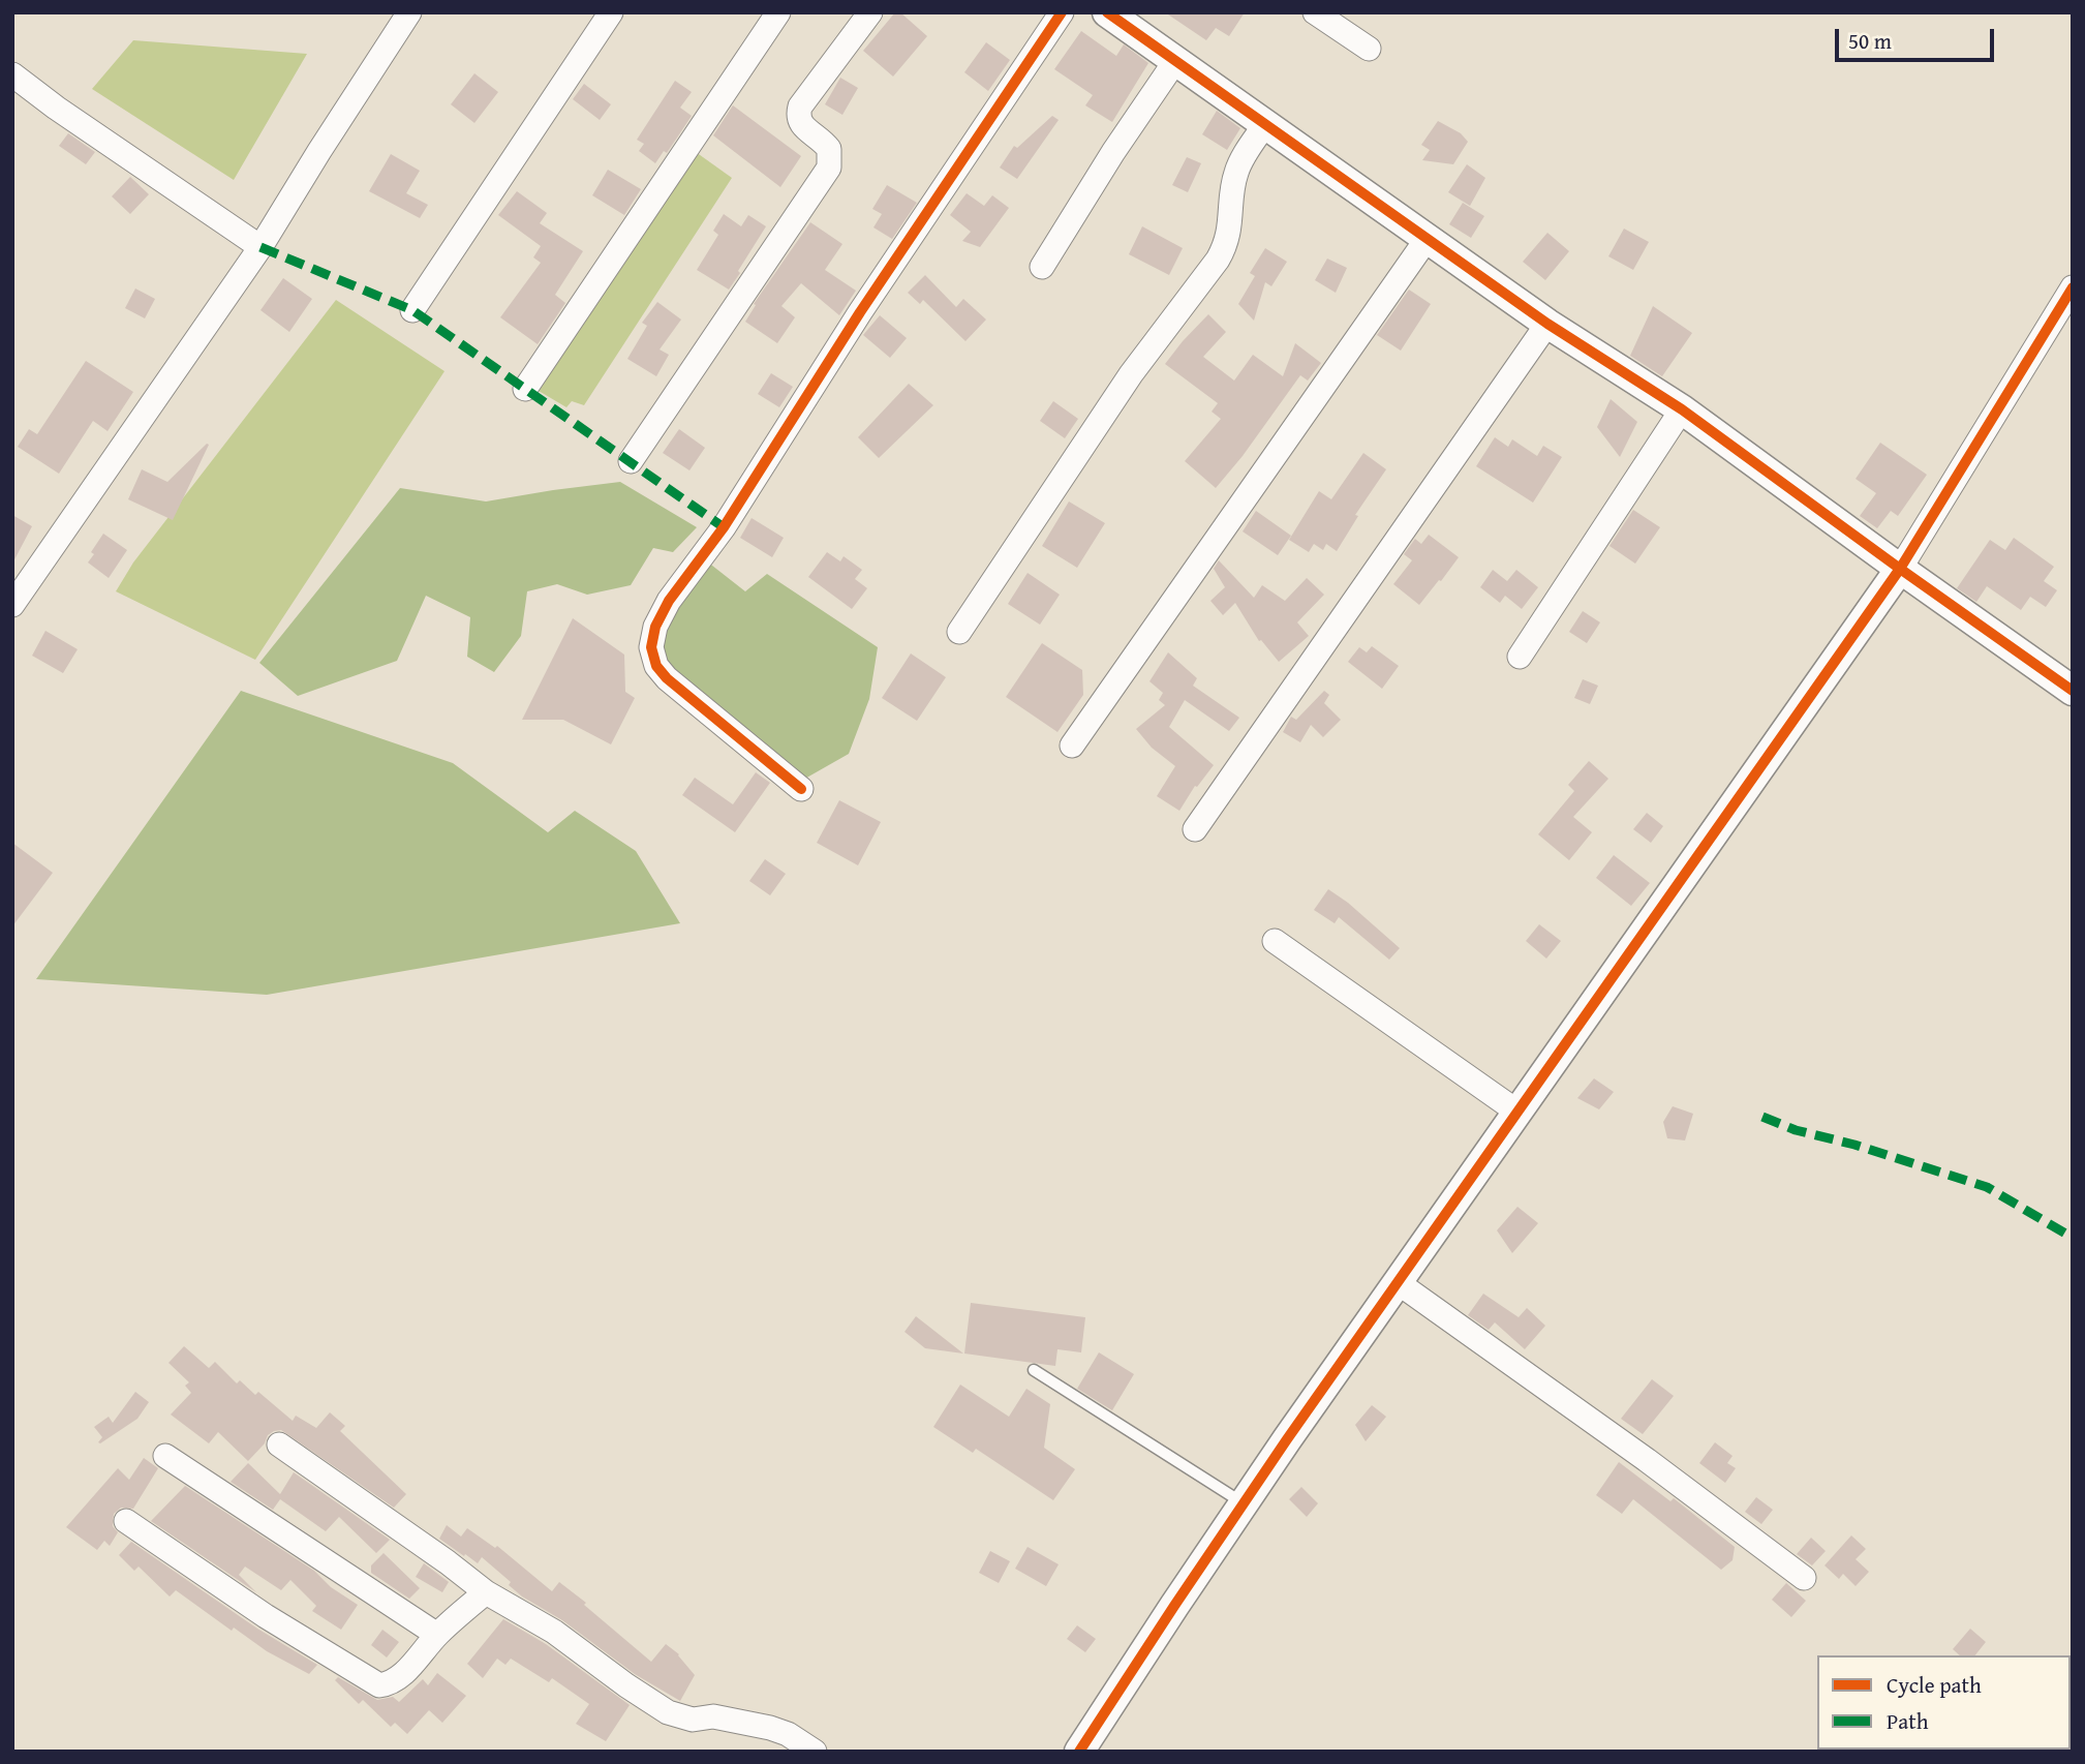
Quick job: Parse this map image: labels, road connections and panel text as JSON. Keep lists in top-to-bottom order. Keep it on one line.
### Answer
{"legend":["Cycle path","Path"],"scale_bar":"50 m"}
